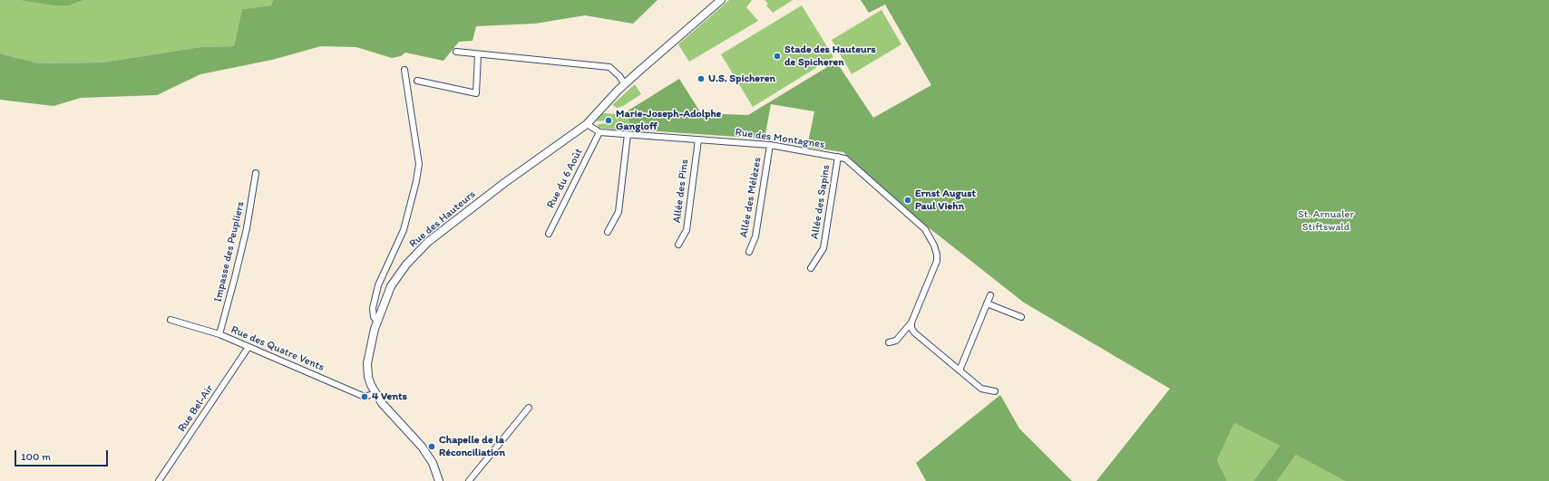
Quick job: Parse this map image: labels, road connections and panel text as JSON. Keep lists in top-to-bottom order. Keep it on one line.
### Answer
{"streets":{"street":["Rue des Montagnes","Rue du 6 Août","Allée des Pins","Allée des Mélèzes","Allée des Sapins","Rue des Hauteurs","Impasse des Peupliers","Rue des Quatre Vents","Rue Bel-Air"]},"crossings":[["Rue des Montagnes","Rue du 6 Août"],["Rue des Montagnes","Allée des Pins"],["Rue des Montagnes","Allée des Mélèzes"],["Rue des Montagnes","Allée des Sapins"],["Rue des Montagnes","Rue des Hauteurs"],["Rue des Hauteurs","Rue des Quatre Vents"],["Impasse des Peupliers","Rue des Quatre Vents"],["Rue des Quatre Vents","Rue Bel-Air"]],"parks":["St. Arnualer Stiftswald"],"places":["Stade des Hauteurs de Spicheren","U.S. Spicheren","Marie-Joseph-Adolphe Gangloff","Ernst August Paul Viehn","4 Vents","Chapelle de la Réconciliation"],"scale_bar":"100 m"}
